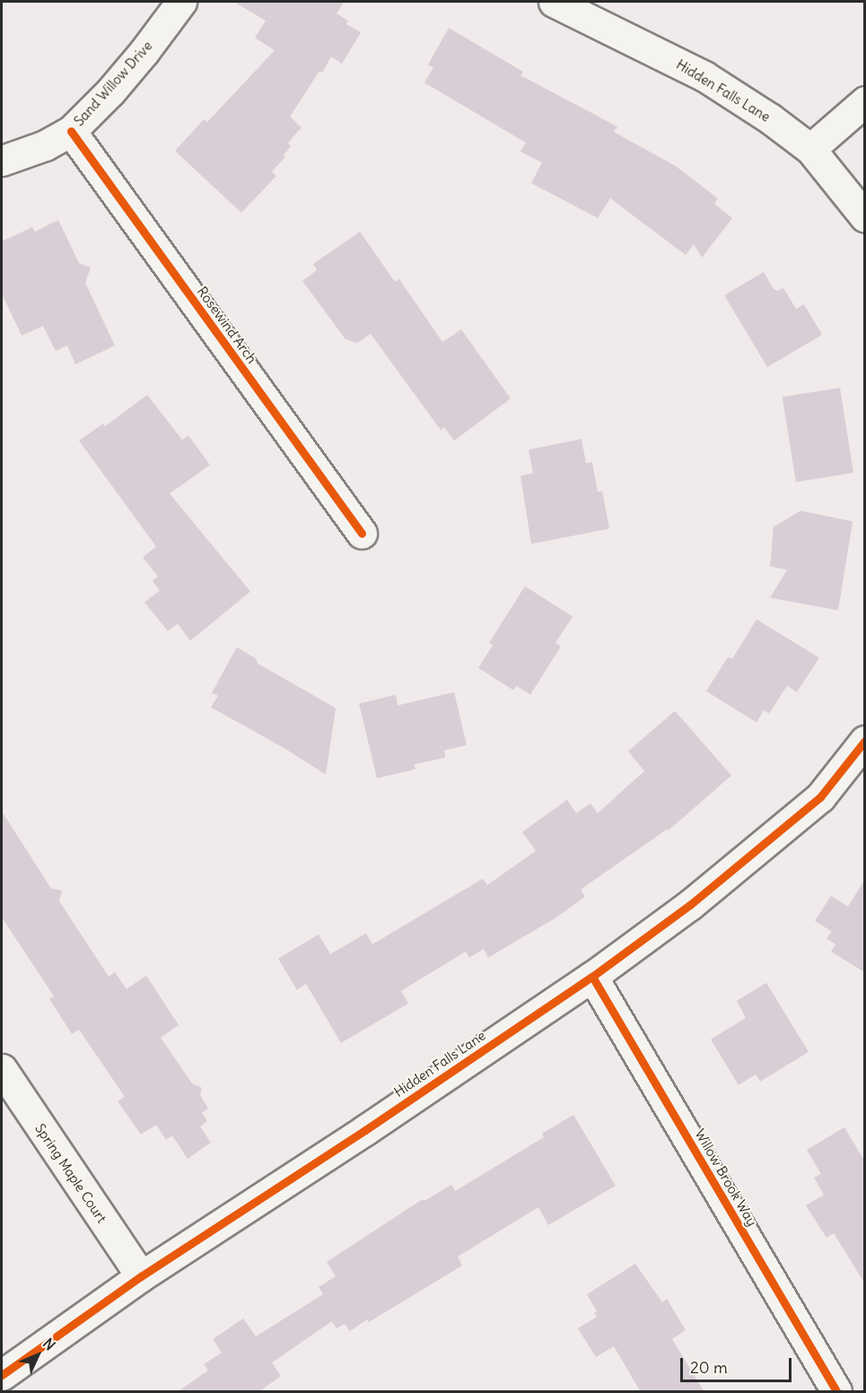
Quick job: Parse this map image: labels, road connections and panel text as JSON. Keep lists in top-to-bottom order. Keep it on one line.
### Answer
{"streets":{"street":["Sand Willow Drive","Hidden Falls Lane","Rosewind Arch","Spring Maple Court","Willow Brook Way"]},"crossings":[["Sand Willow Drive","Rosewind Arch"],["Hidden Falls Lane","Spring Maple Court"],["Hidden Falls Lane","Willow Brook Way"]],"scale_bar":"20 m","north":"top right"}
